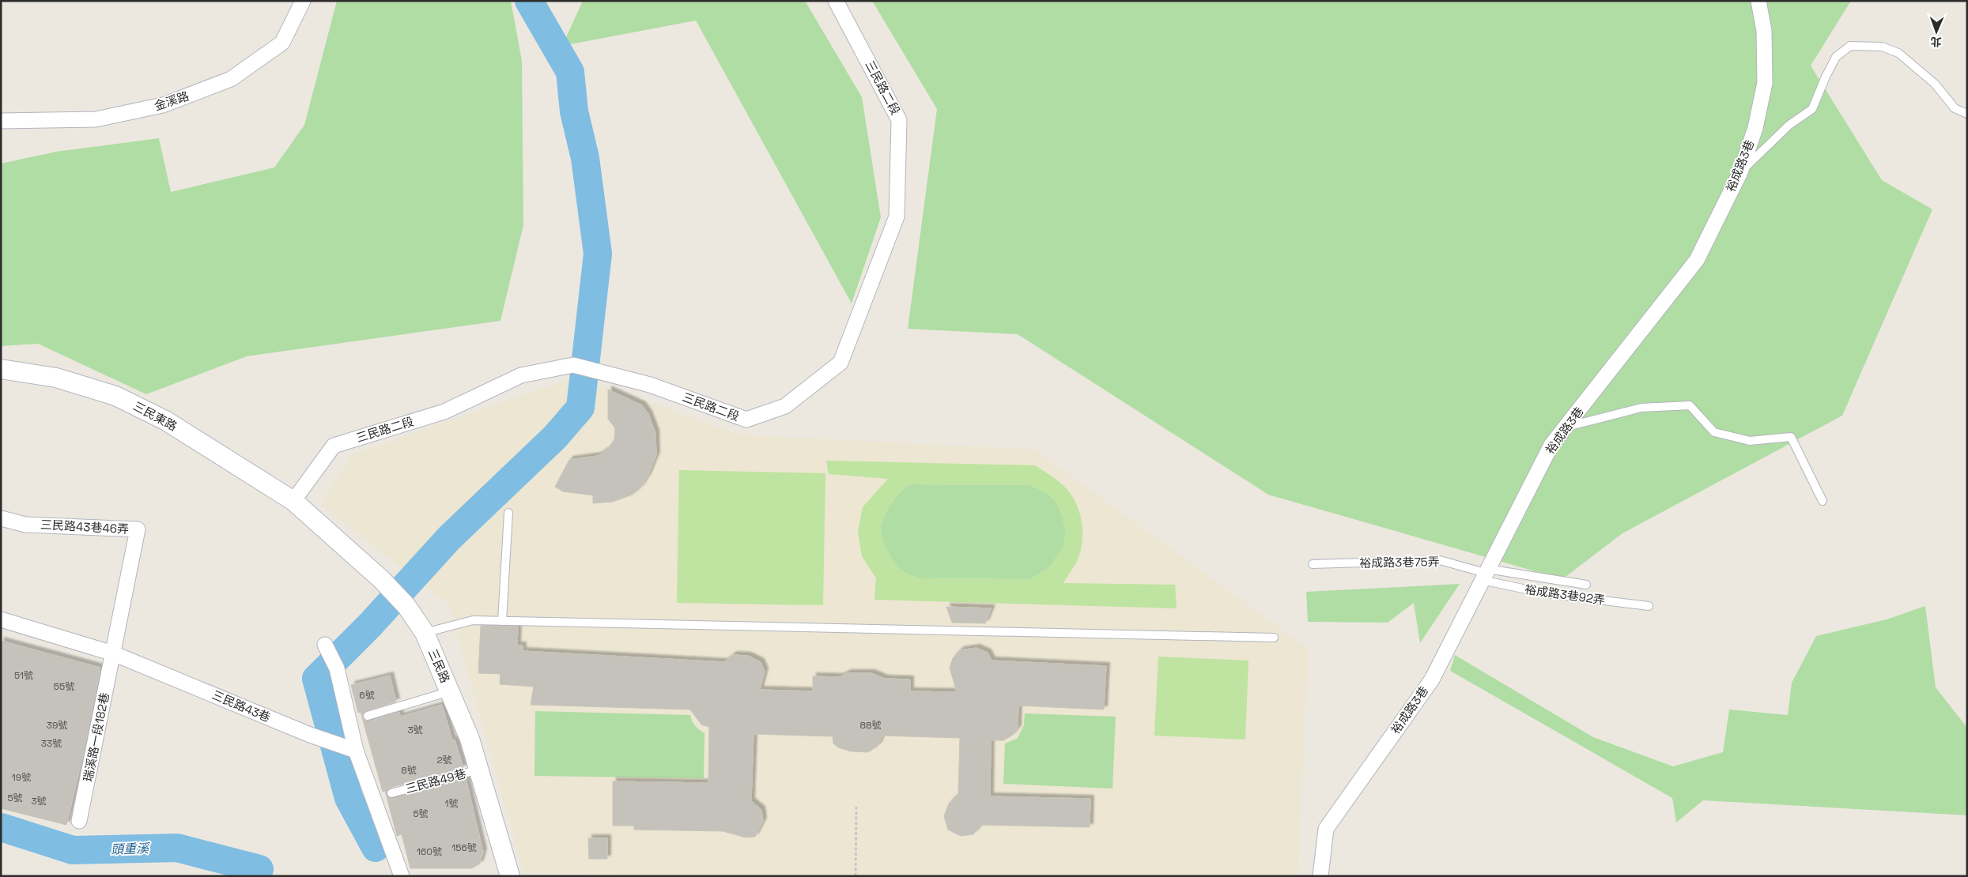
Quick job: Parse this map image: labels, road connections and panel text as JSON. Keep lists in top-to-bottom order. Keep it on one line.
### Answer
{"streets":{"street":["三民路二段","金溪路","裕成路3巷","三民東路","三民路43巷46弄","三民路","三民路43巷","瑞溪路一段182巷"],"lane":["裕成路3巷75弄","裕成路3巷92弄","三民路49巷"]},"crossings":[["三民路二段","三民東路"],["三民路二段","三民路"],["裕成路3巷","裕成路3巷75弄"],["裕成路3巷","裕成路3巷92弄"],["三民東路","三民路"],["三民路43巷46弄","三民路43巷"],["三民路43巷46弄","瑞溪路一段182巷"],["裕成路3巷75弄","裕成路3巷92弄"],["三民路","三民路49巷"],["三民路43巷","瑞溪路一段182巷"]],"water":["頭重溪"],"house_numbers":["51號","55號","6號","39號","88號","3號","33號","2號","8號","19號","5號","3號","1號","5號","156號","160號"],"north":"bottom"}
